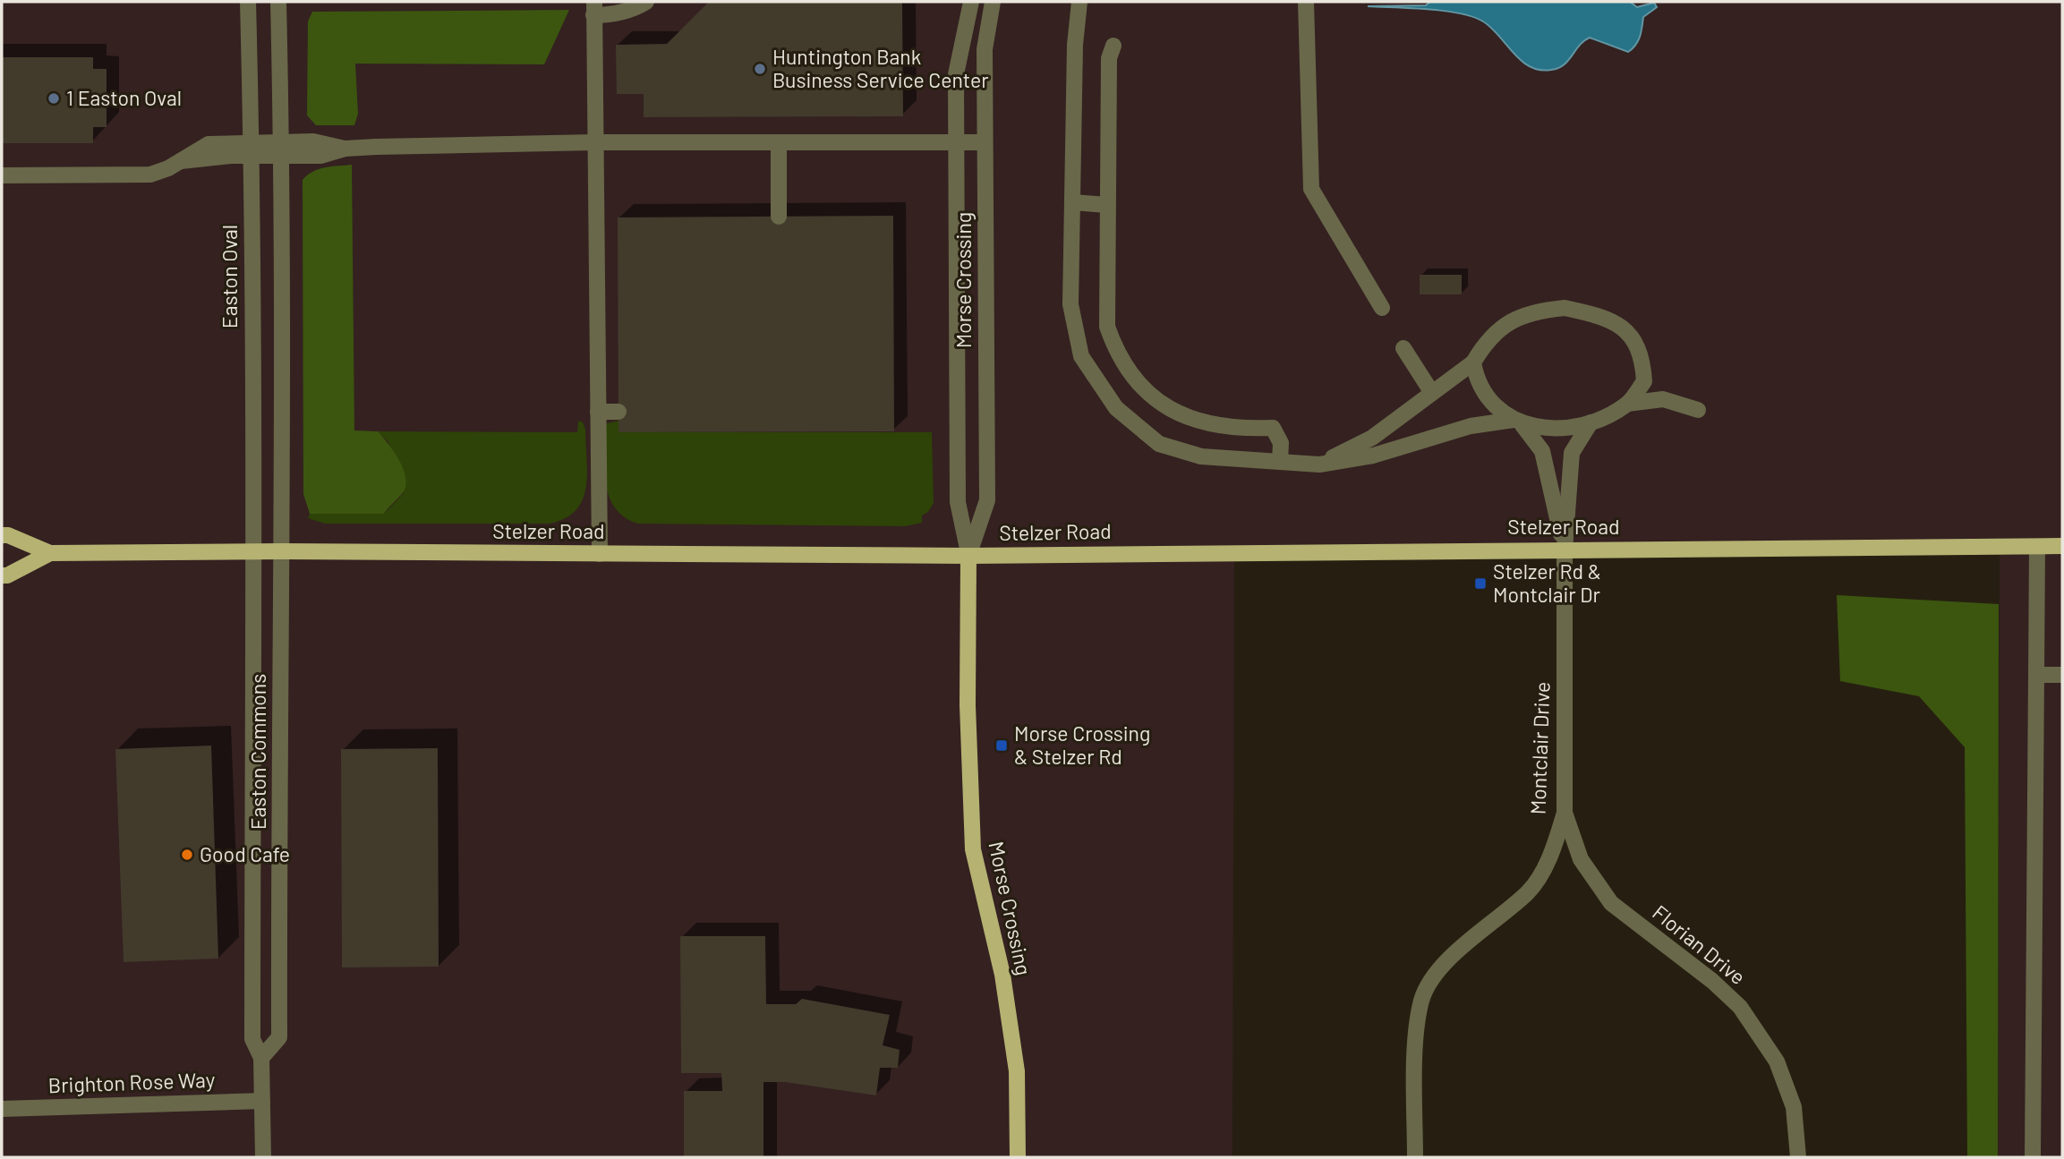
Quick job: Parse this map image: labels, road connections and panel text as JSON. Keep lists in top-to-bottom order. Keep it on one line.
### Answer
{"streets":{"main road":["Morse Crossing","Stelzer Road"],"street":["Easton Oval","Montclair Drive","Easton Commons","Florian Drive","Brighton Rose Way"]},"crossings":[["Easton Oval","Stelzer Road"],["Easton Oval","Easton Commons"],["Morse Crossing","Stelzer Road"],["Stelzer Road","Montclair Drive"],["Stelzer Road","Easton Commons"],["Montclair Drive","Florian Drive"],["Easton Commons","Brighton Rose Way"]],"places":{"other":["Huntington Bank Business Service Center","1 Easton Oval","Good Cafe"],"transit":["Stelzer Rd & Montclair Dr","Morse Crossing & Stelzer Rd"]}}
